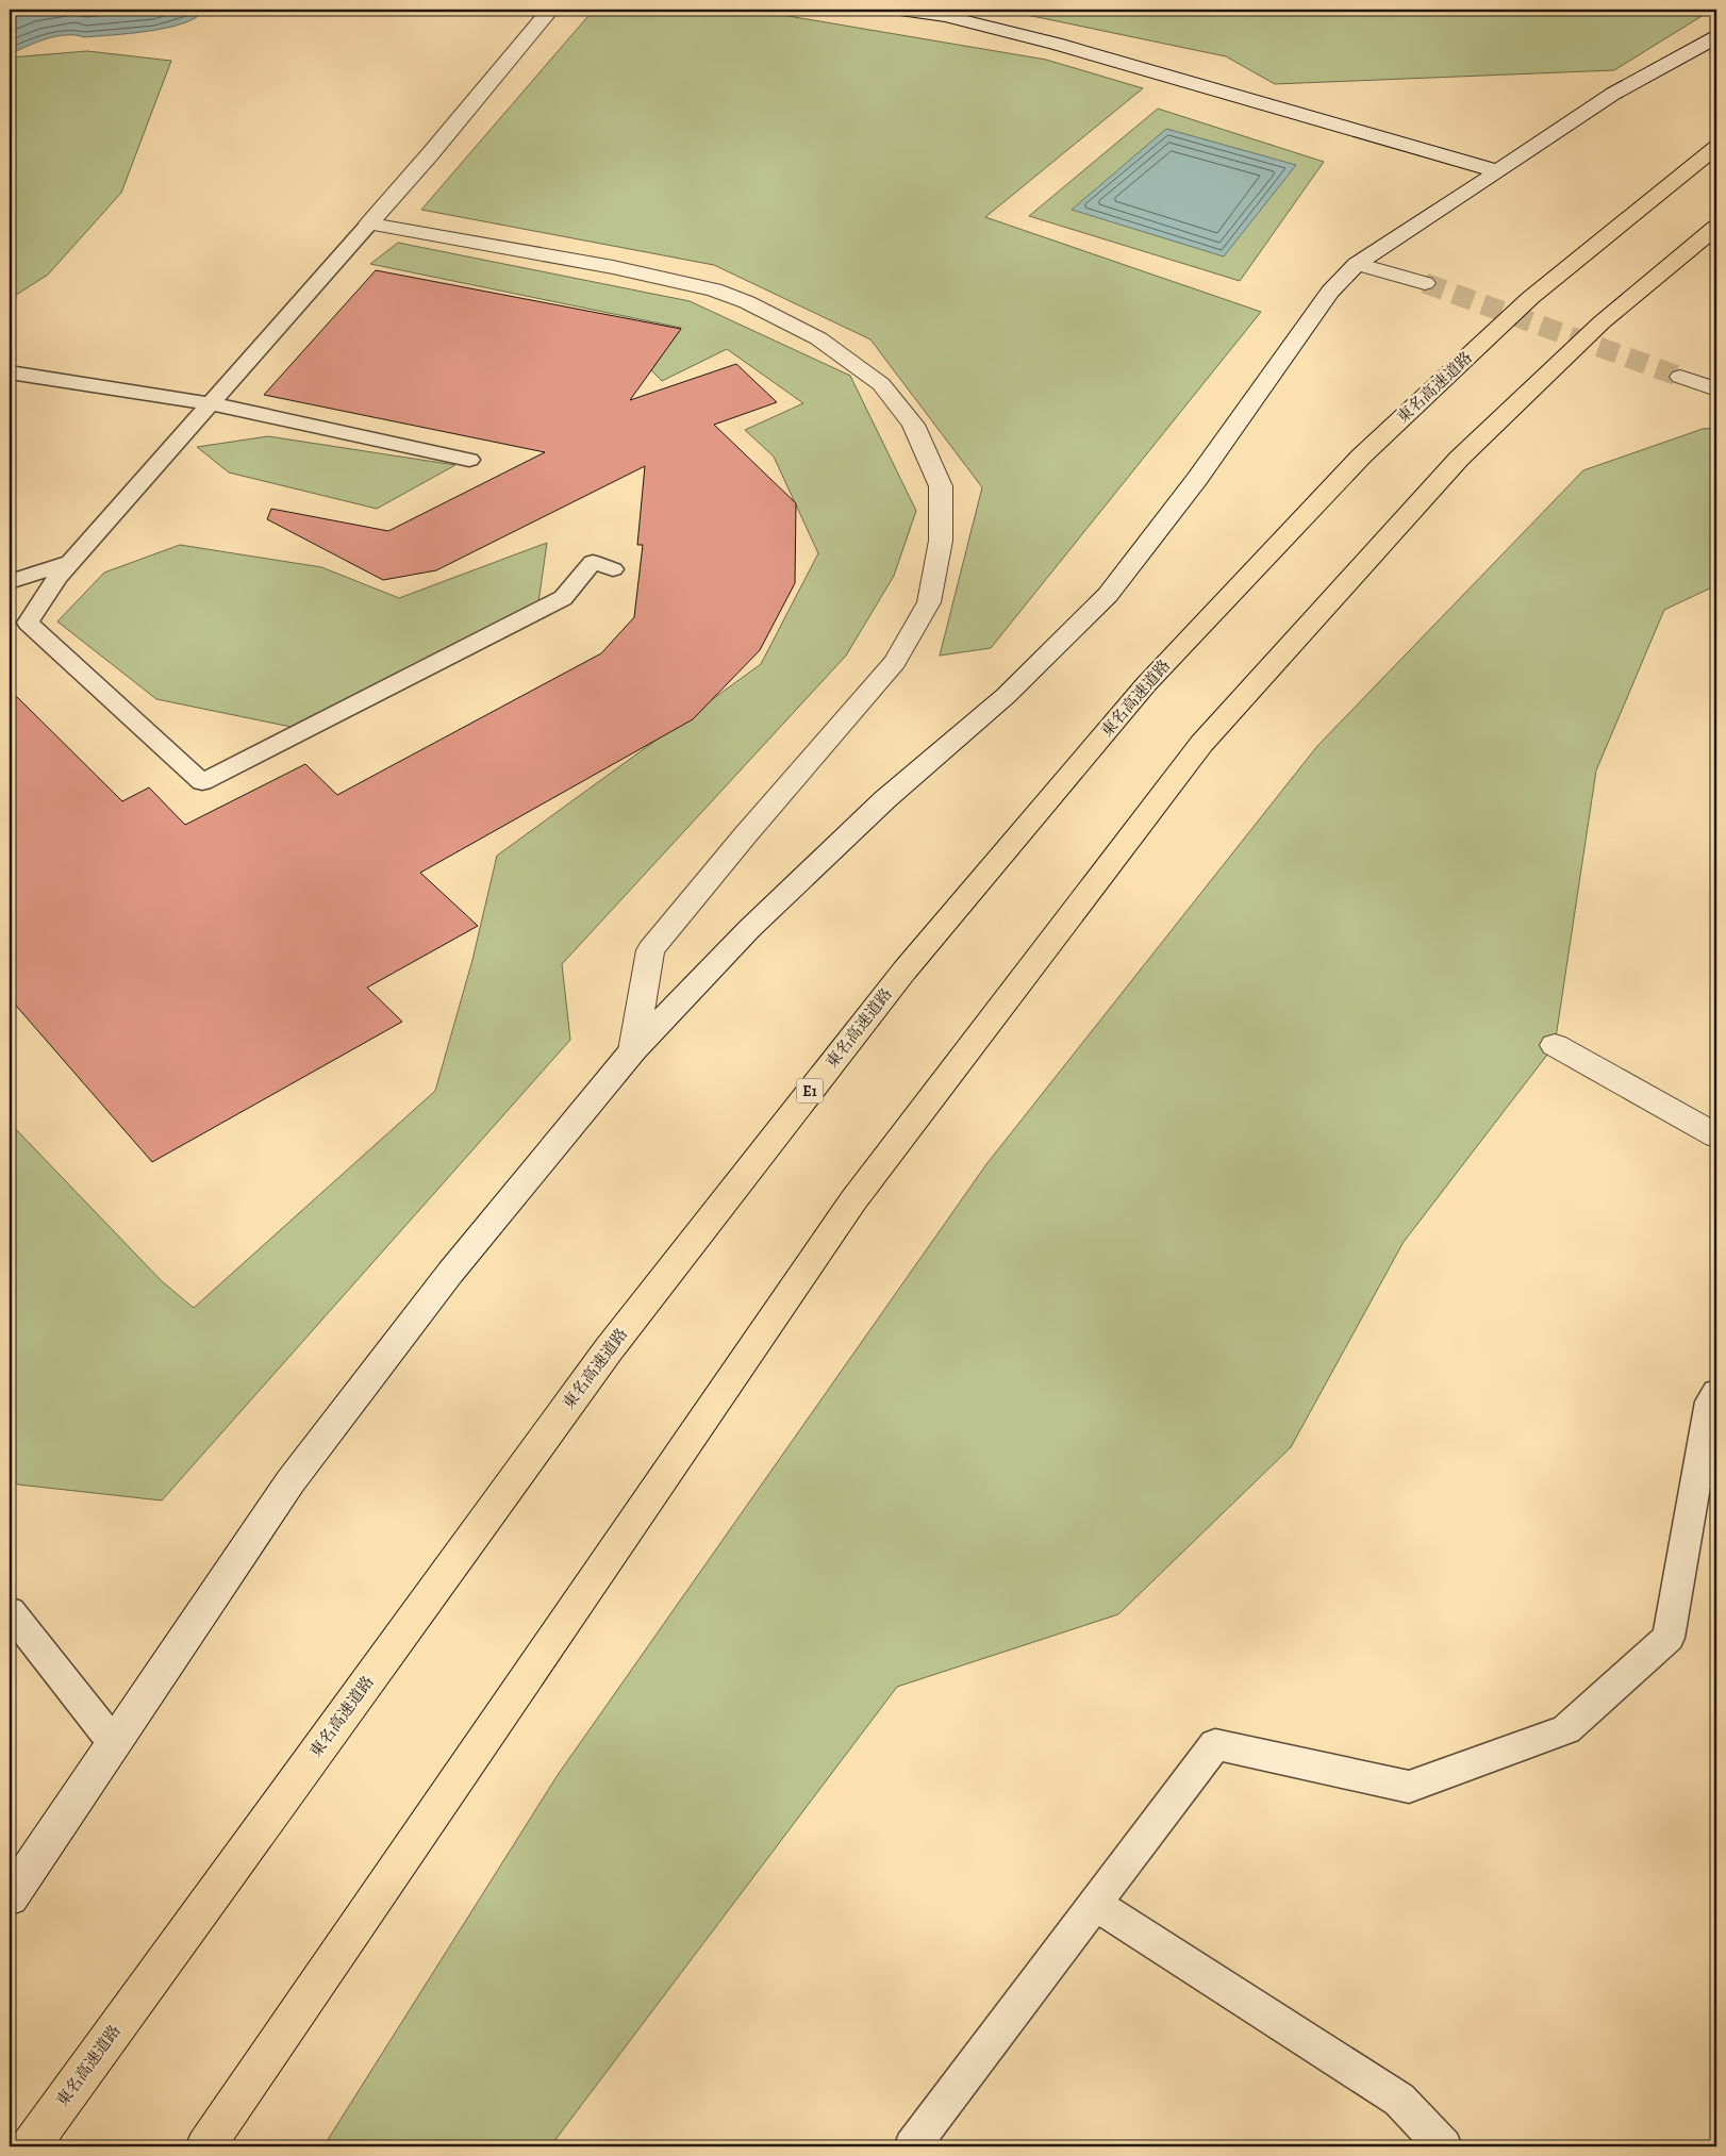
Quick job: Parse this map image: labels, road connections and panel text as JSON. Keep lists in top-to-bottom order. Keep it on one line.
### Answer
{"streets":{"highway":["東名高速道路","E1"]}}
